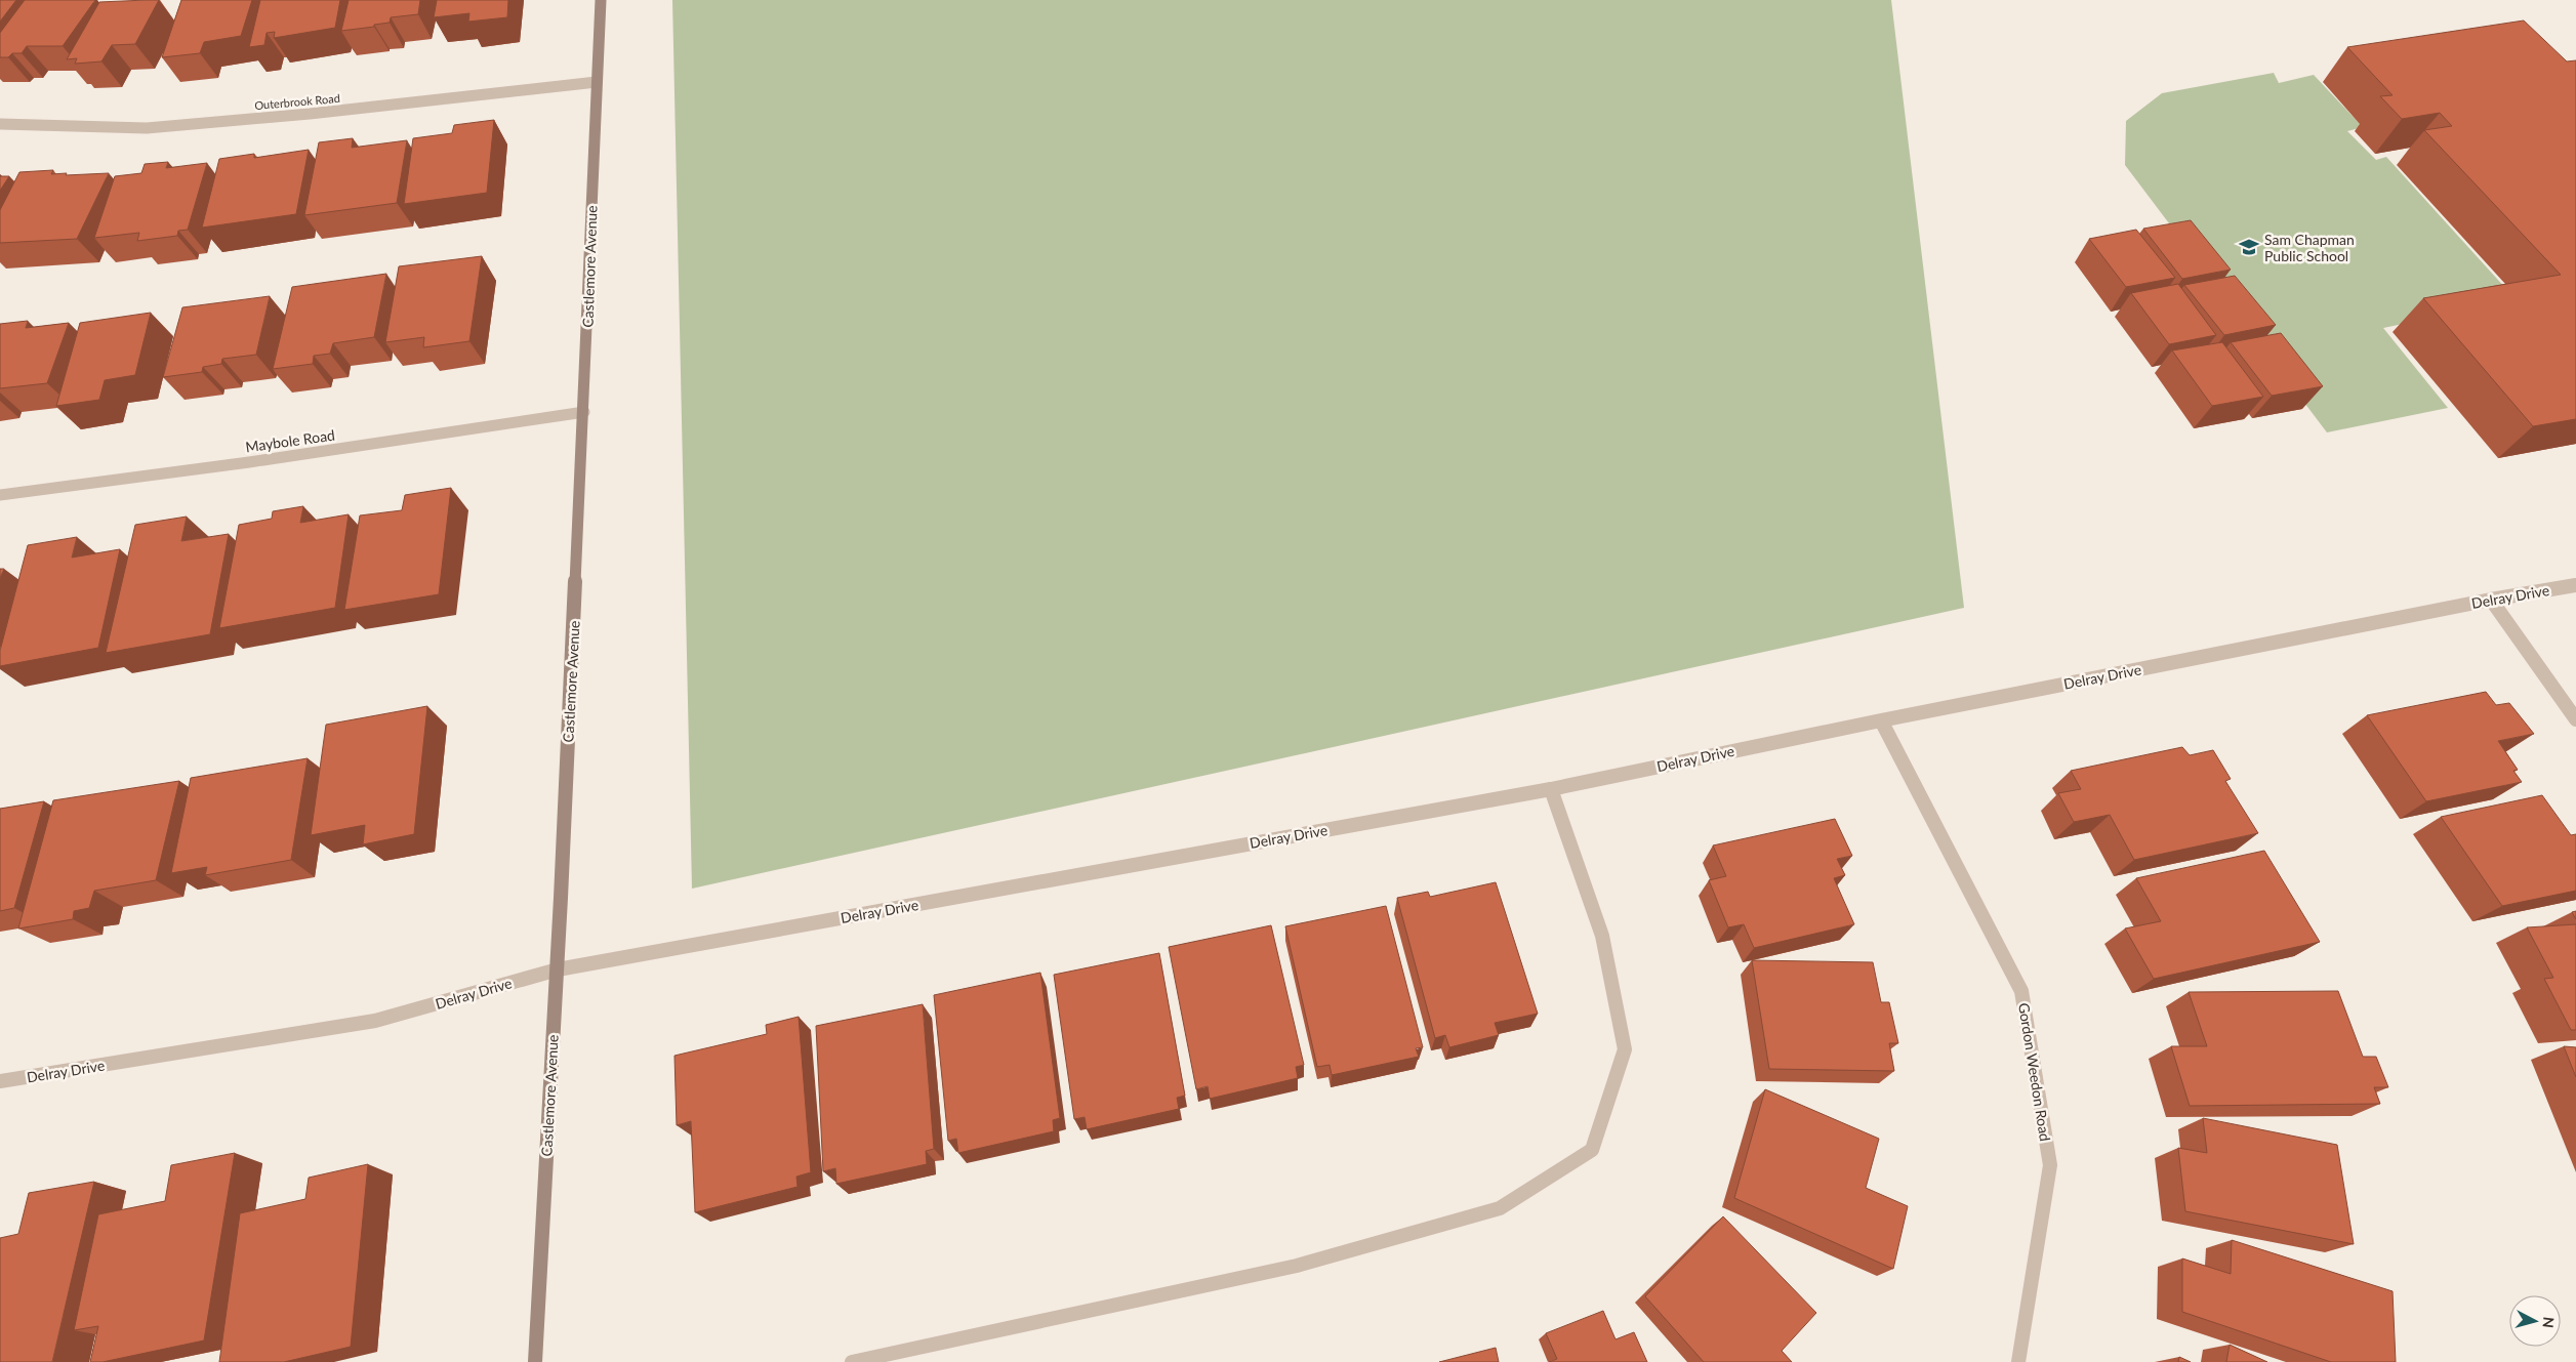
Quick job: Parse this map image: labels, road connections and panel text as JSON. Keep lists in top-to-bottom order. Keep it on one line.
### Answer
{"streets":{"street":["Outerbrook Road","Castlemore Avenue","Maybole Road","Delray Drive","Gordon Weedon Road"]},"crossings":[["Outerbrook Road","Castlemore Avenue"],["Castlemore Avenue","Maybole Road"],["Castlemore Avenue","Delray Drive"],["Delray Drive","Gordon Weedon Road"]],"places":{"school or university":["Sam Chapman Public School"]},"north":"right"}
